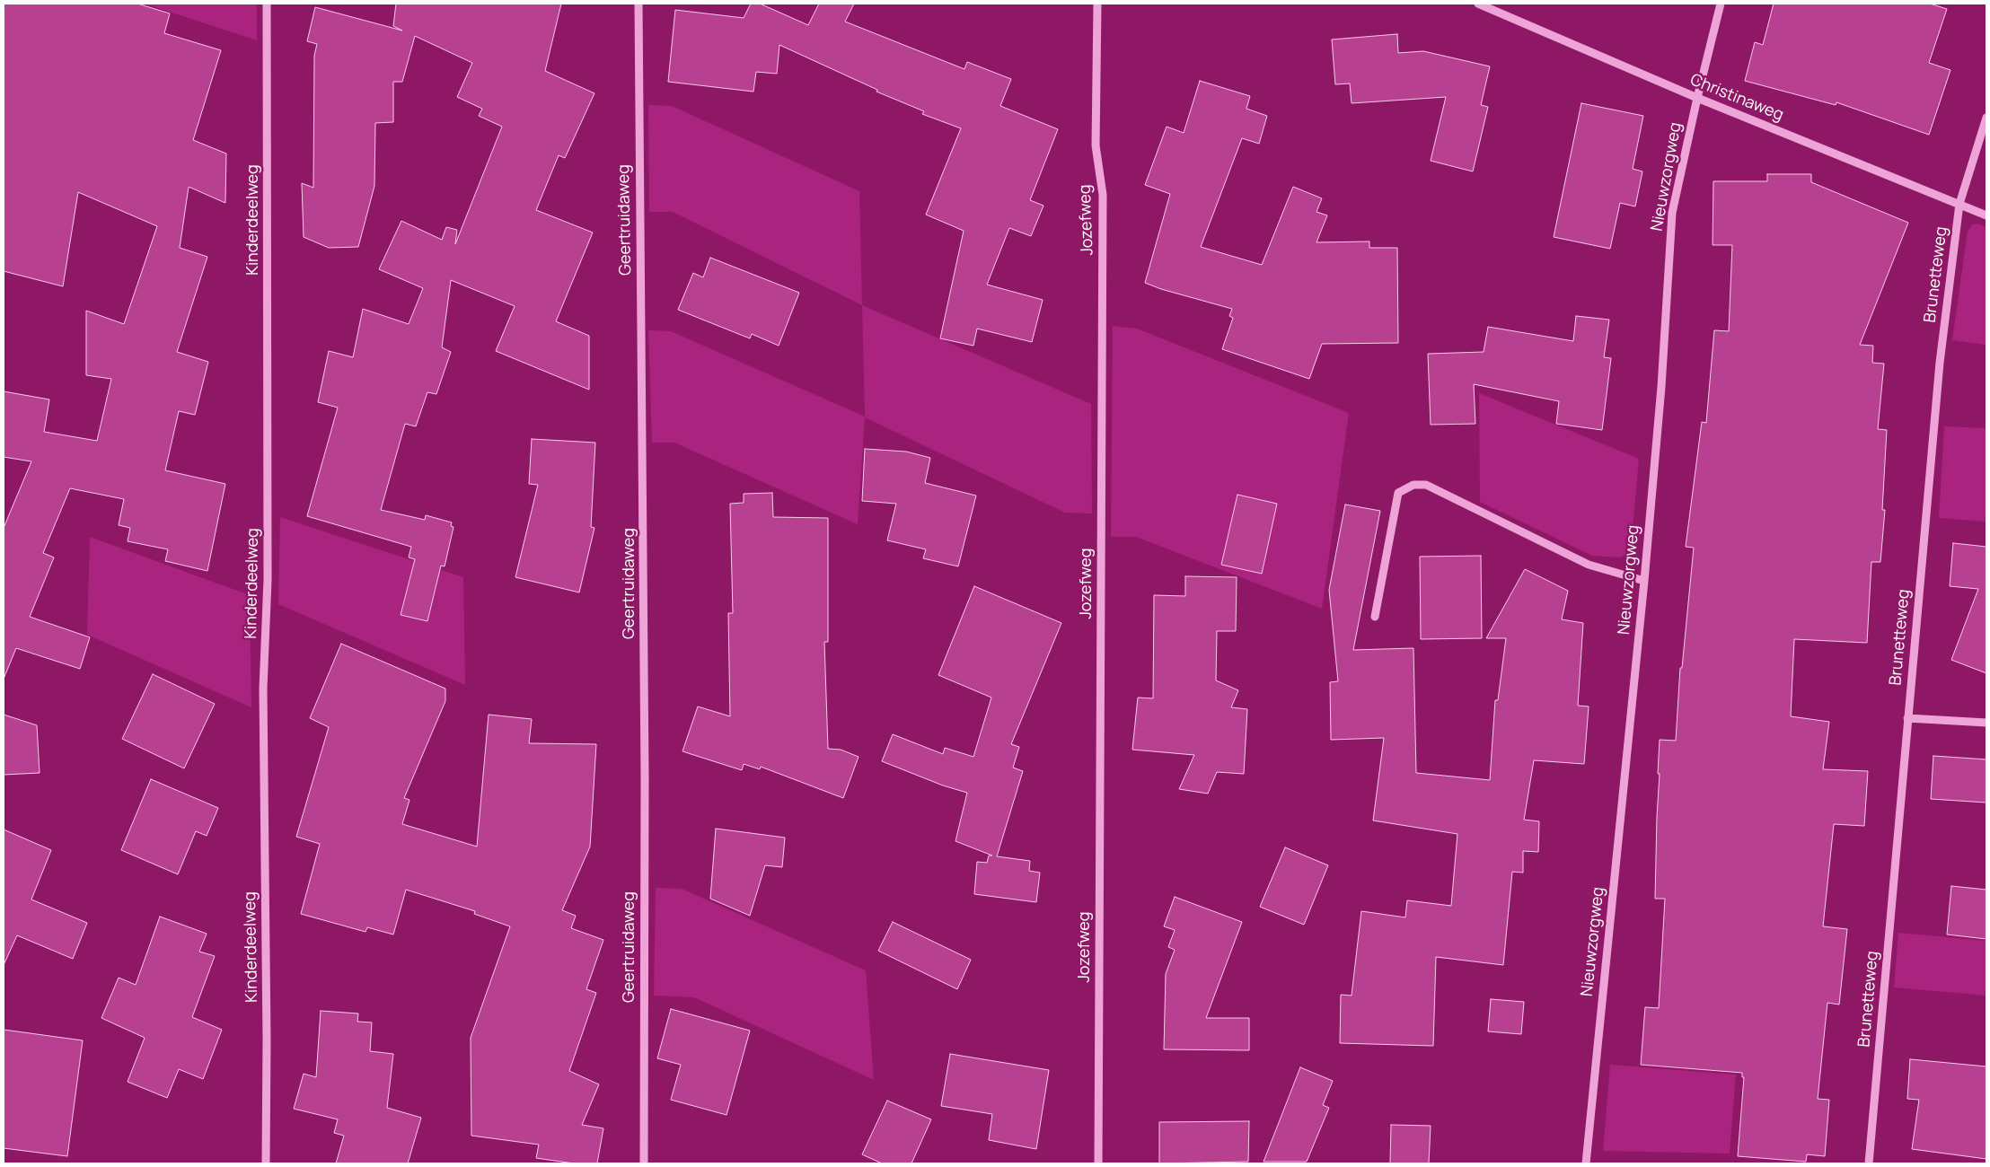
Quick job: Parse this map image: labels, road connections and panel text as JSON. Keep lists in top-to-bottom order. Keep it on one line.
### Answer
{"streets":{"street":["Christinaweg","Nieuwzorgweg","Kinderdeelweg","Geertruidaweg","Jozefweg","Brunetteweg"]},"crossings":[["Christinaweg","Nieuwzorgweg"],["Christinaweg","Brunetteweg"]]}
